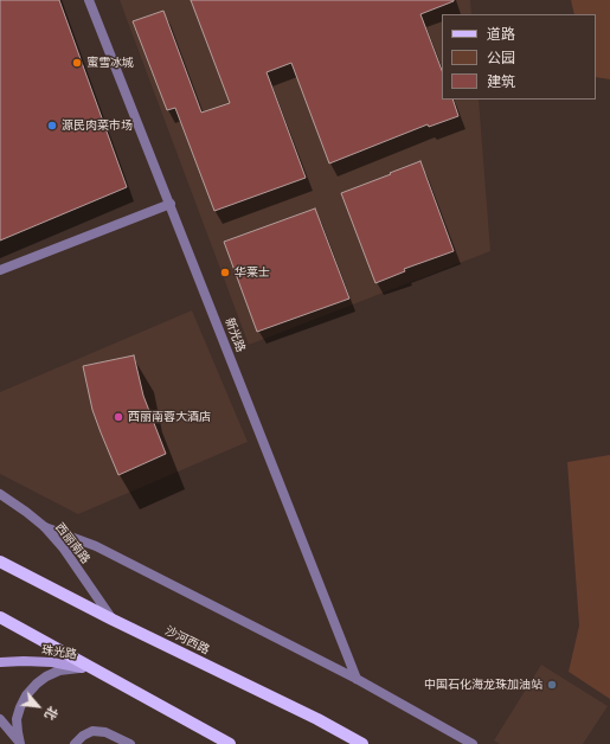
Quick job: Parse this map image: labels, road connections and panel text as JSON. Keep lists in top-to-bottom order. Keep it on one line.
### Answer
{"streets":{"main road":["沙河西路","珠光路"],"street":["新光路","西丽南路"]},"crossings":[["西丽南路","沙河西路"]],"places":["蜜雪冰城","源民肉菜市场","华莱士","西丽南蓉大酒店","中国石化海龙珠加油站"],"legend":["道路","公园","建筑"],"north":"bottom right"}
